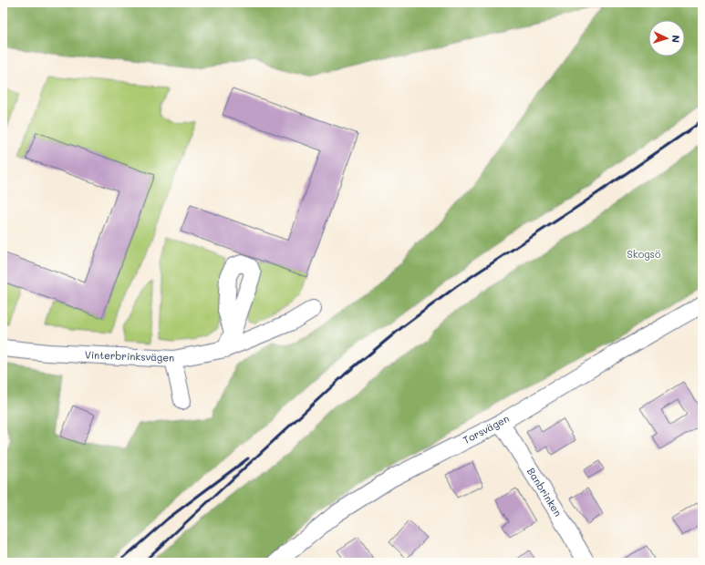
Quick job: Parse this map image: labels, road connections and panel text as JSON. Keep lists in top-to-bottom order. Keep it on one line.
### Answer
{"streets":{"street":["Vinterbrinksvägen","Torsvägen","Banbrinken"]},"crossings":[["Torsvägen","Banbrinken"]],"parks":["Skogsö"],"north":"right"}
